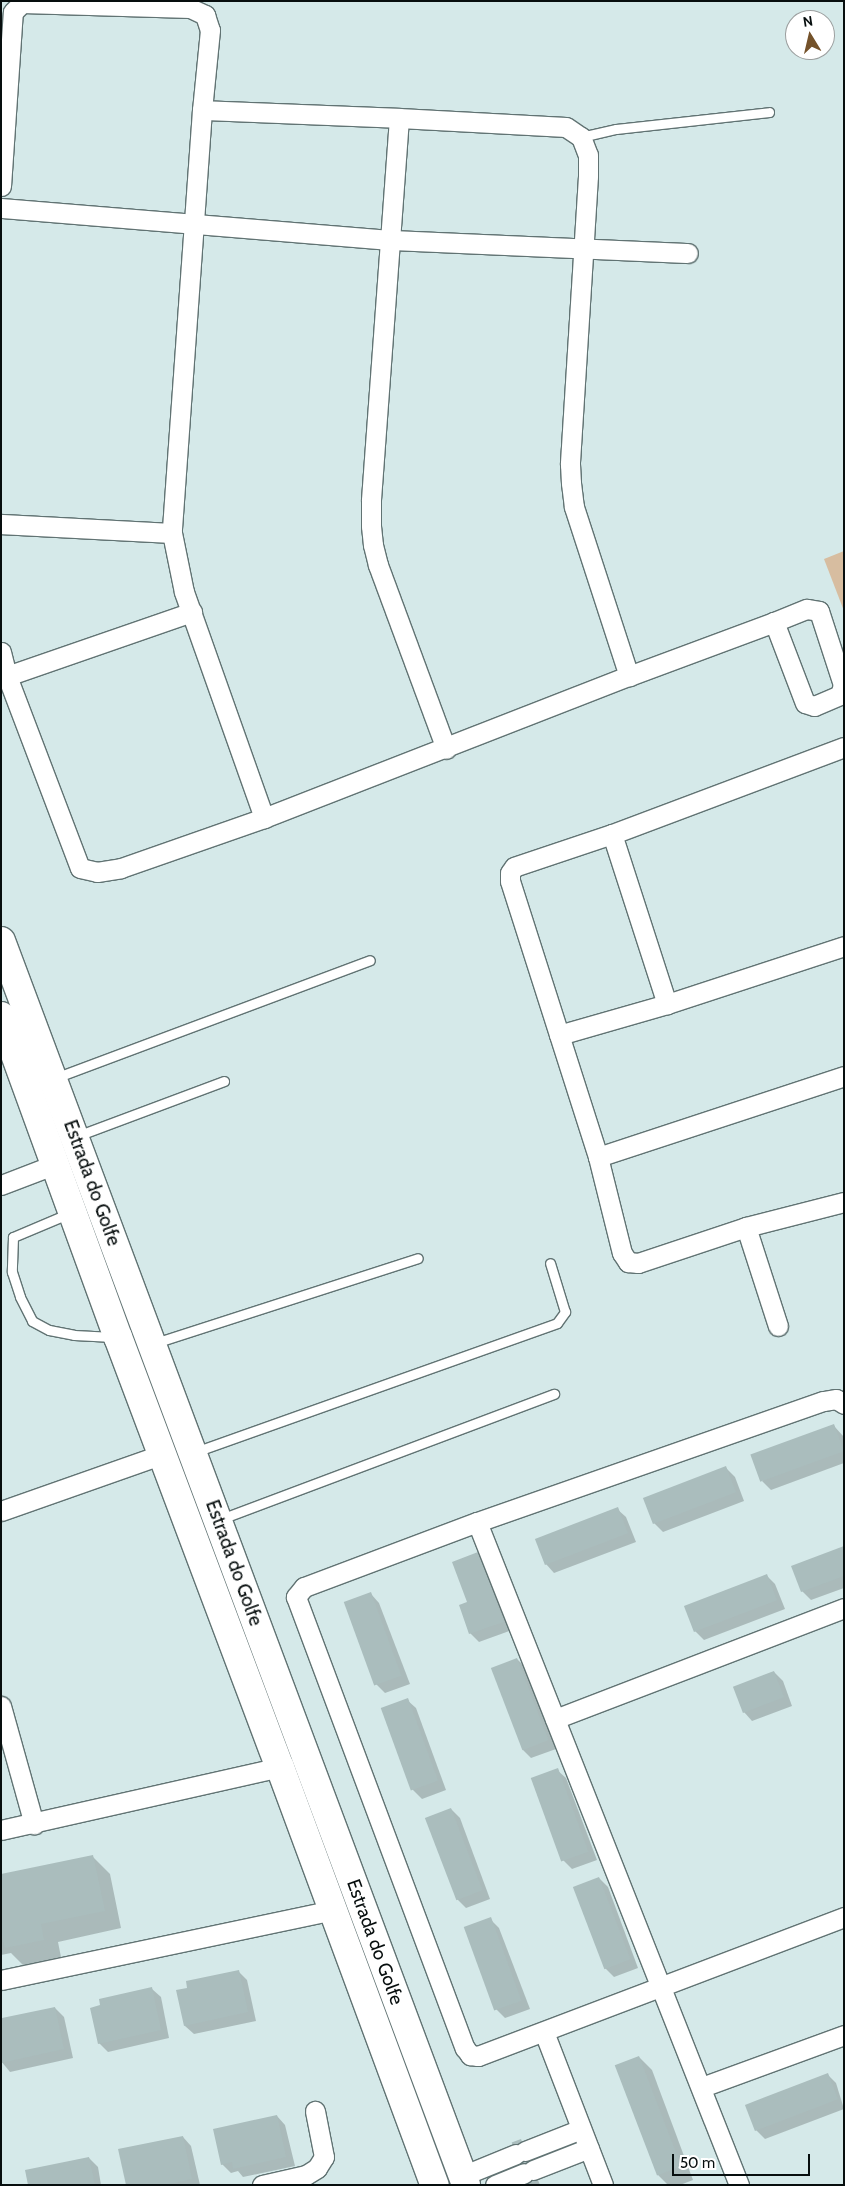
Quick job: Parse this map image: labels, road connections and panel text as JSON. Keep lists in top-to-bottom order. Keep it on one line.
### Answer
{"streets":{"highway":["Estrada do Golfe"]},"scale_bar":"50 m","north":"top"}
